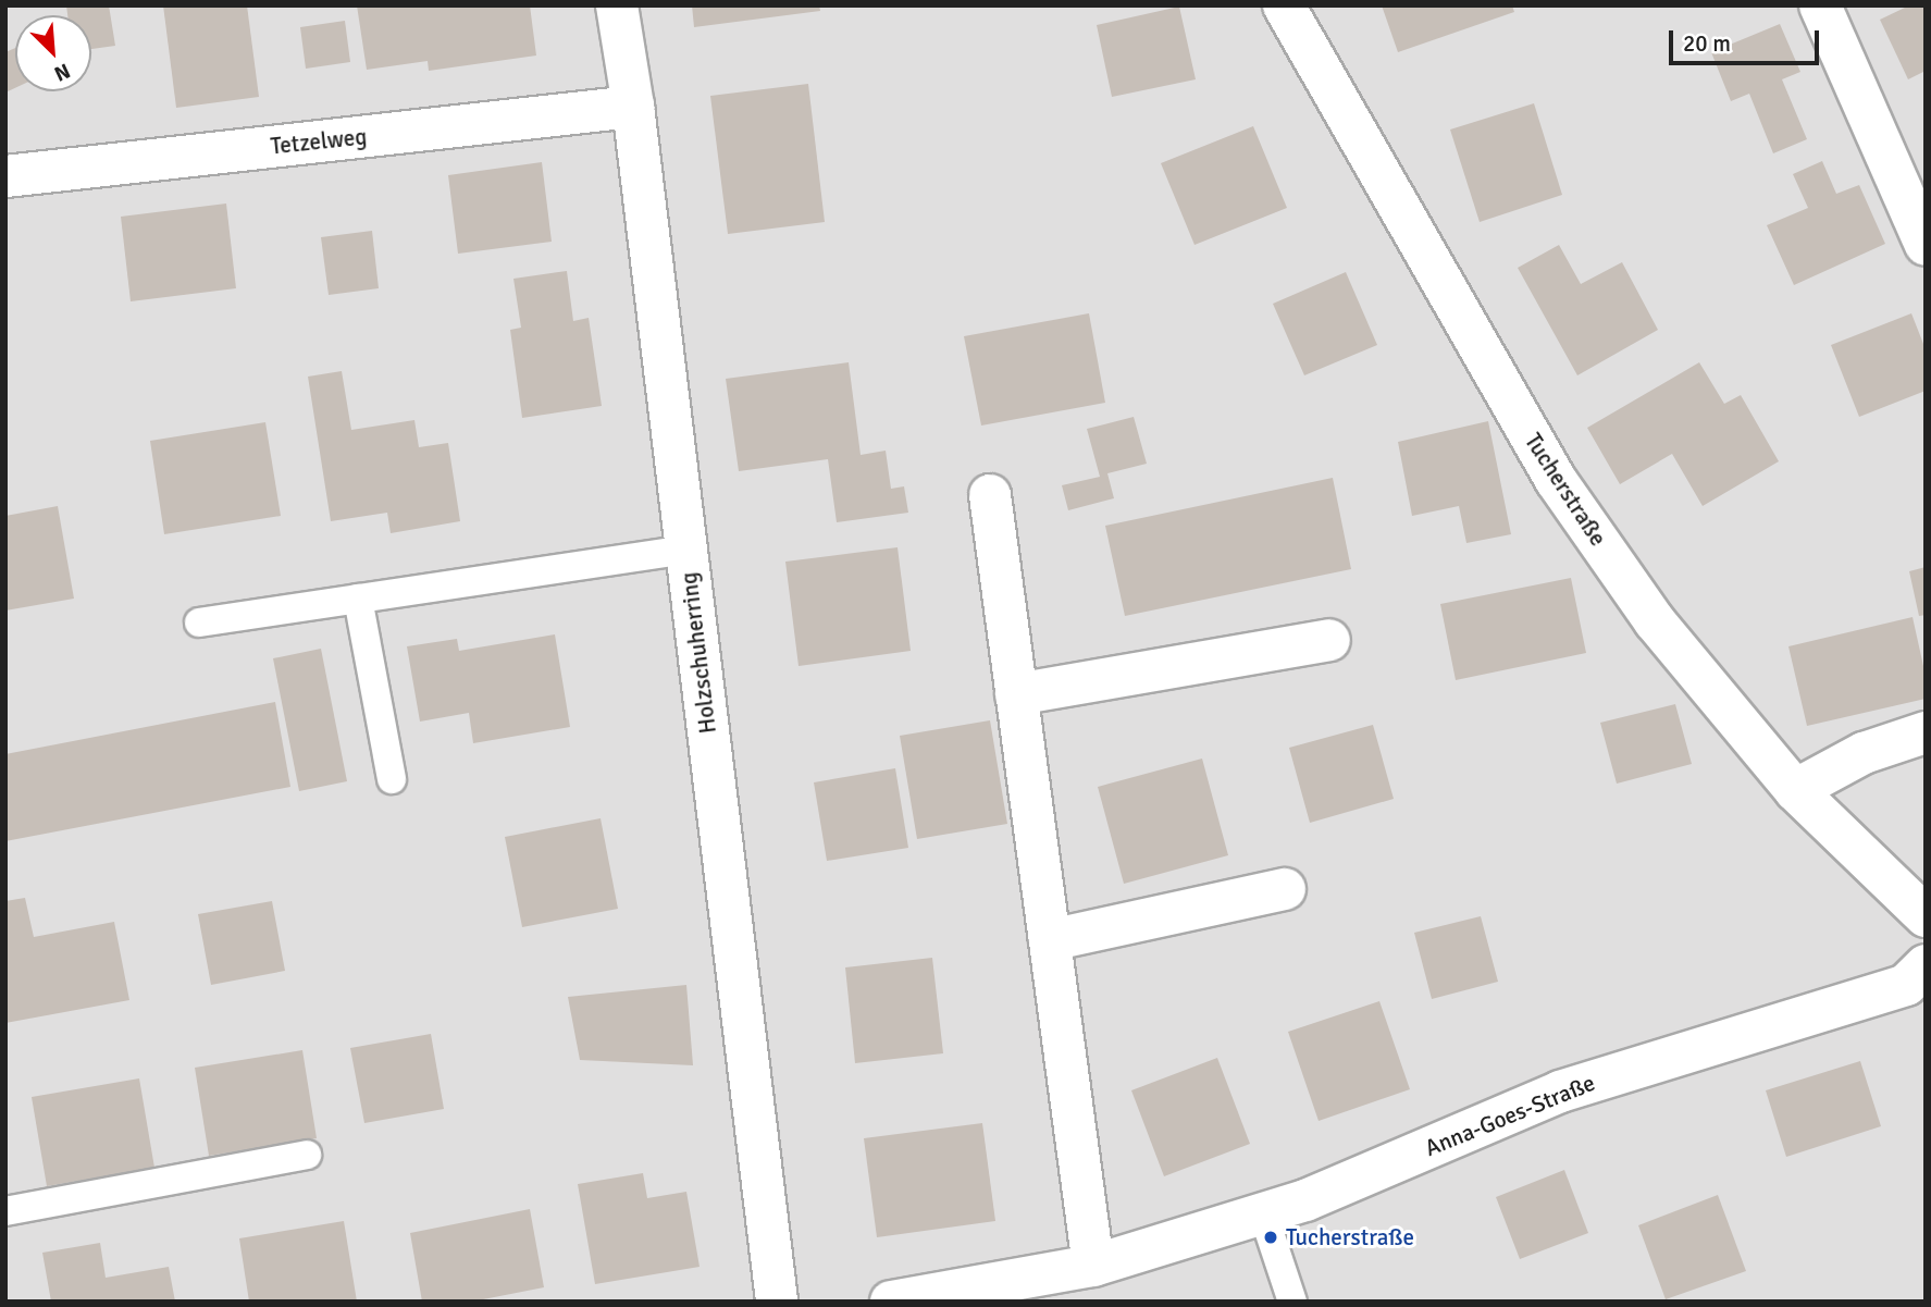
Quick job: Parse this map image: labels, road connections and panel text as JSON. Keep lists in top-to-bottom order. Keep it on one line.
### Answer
{"streets":{"street":["Tetzelweg","Tucherstraße","Holzschuherring","Anna-Goes-Straße"]},"crossings":[["Tetzelweg","Holzschuherring"]],"places":["Tucherstraße"],"scale_bar":"20 m","north":"bottom right"}
